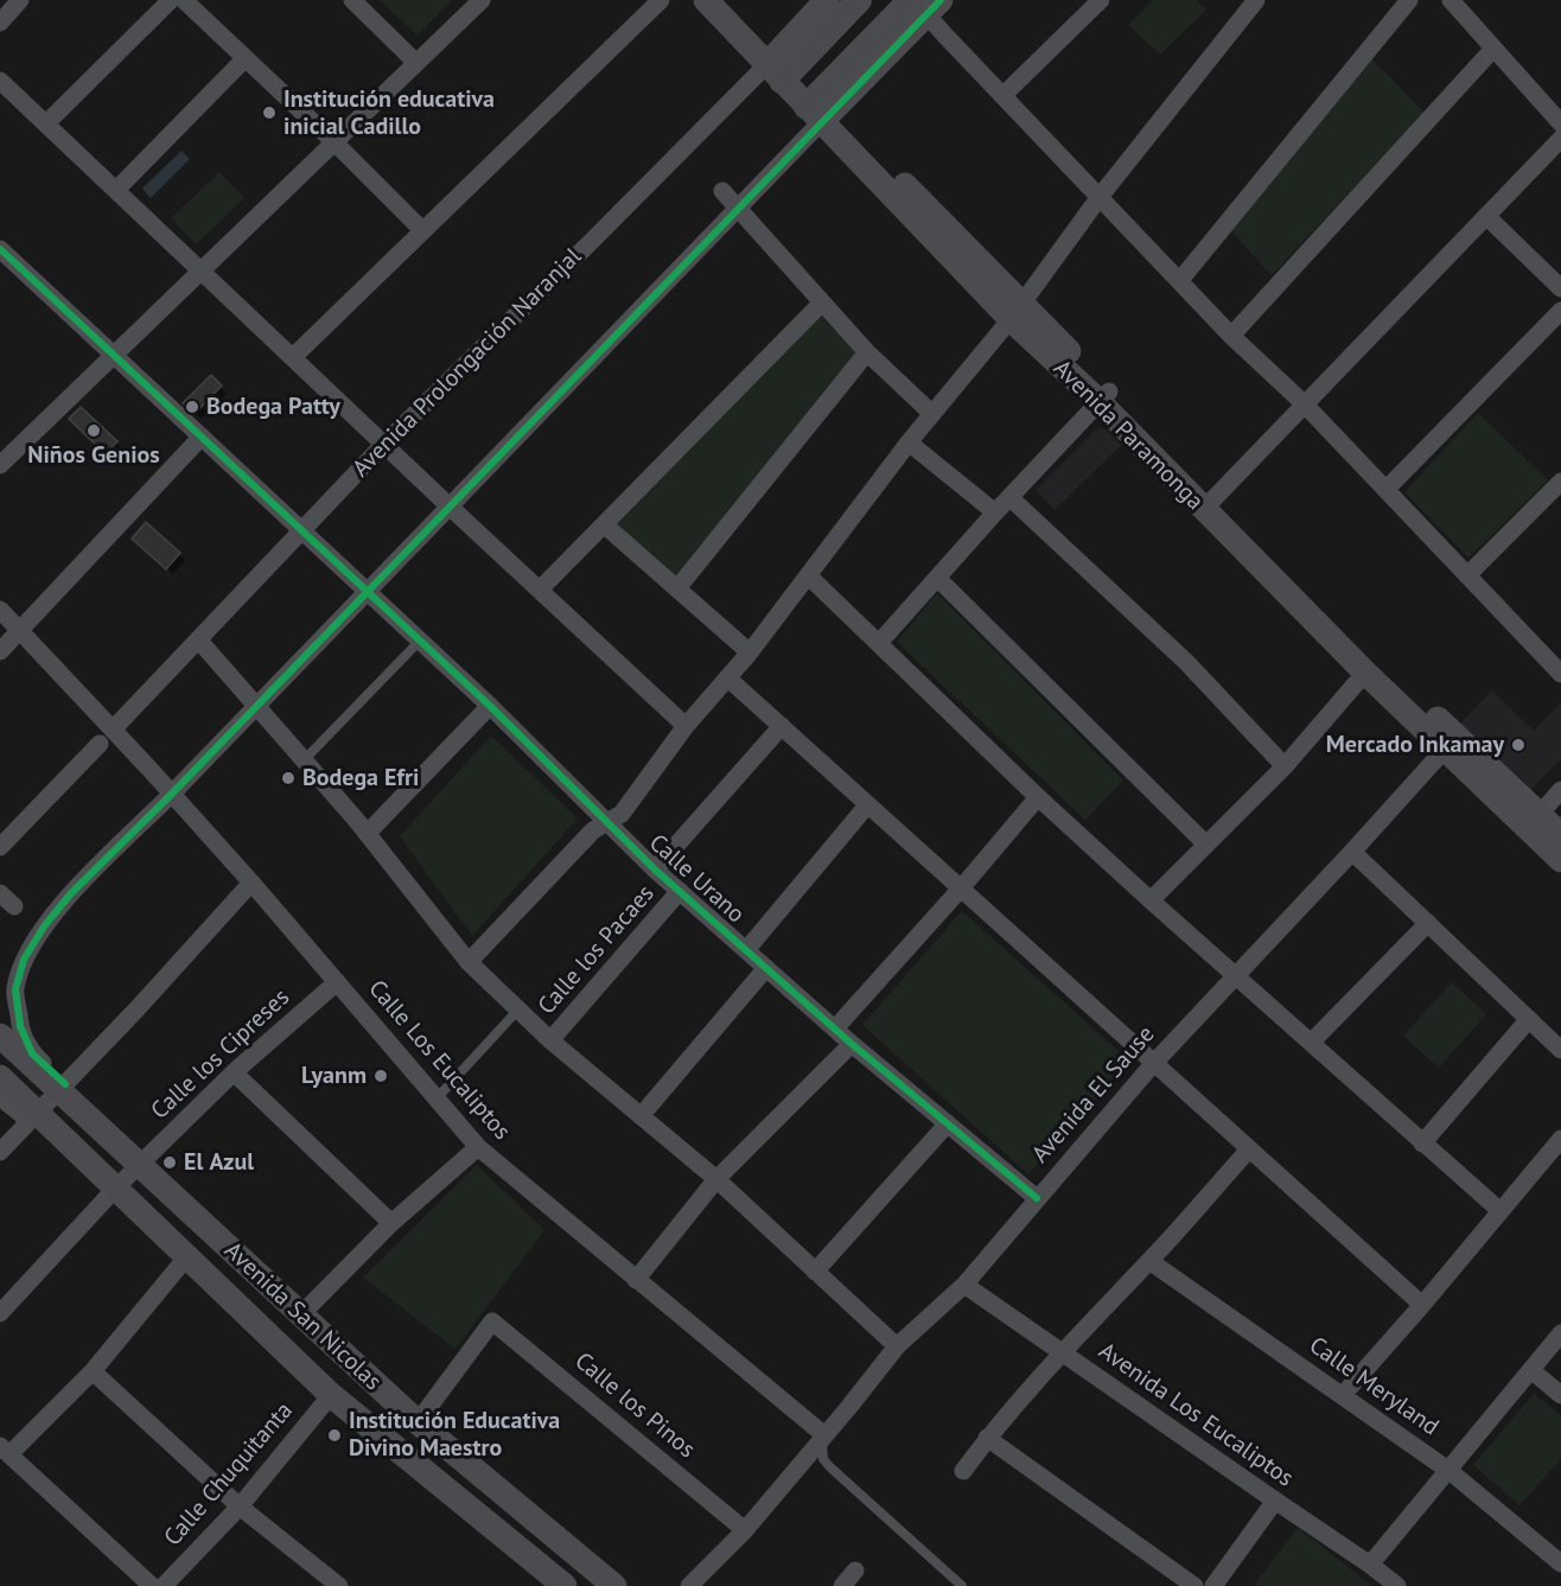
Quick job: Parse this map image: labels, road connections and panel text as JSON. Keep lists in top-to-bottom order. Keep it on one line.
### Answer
{"streets":{"main road":["Avenida Prolongación Naranjal"],"street":["Avenida Paramonga","Calle Urano","Calle los Pacaes","Calle los Cipreses","Calle Los Eucaliptos","Avenida El Sause","Avenida San Nicolas","Calle Meryland","Calle los Pinos","Avenida Los Eucaliptos","Calle Chuquitanta"]},"crossings":[["Avenida Prolongación Naranjal","Avenida Paramonga"],["Avenida Prolongación Naranjal","Calle Urano"],["Avenida Prolongación Naranjal","Calle Los Eucaliptos"],["Avenida Paramonga","Avenida El Sause"],["Calle Urano","Calle los Pacaes"],["Calle Urano","Avenida El Sause"],["Calle los Cipreses","Calle Los Eucaliptos"],["Calle los Cipreses","Avenida San Nicolas"],["Calle Los Eucaliptos","Avenida El Sause"],["Avenida El Sause","Calle los Pinos"],["Avenida El Sause","Avenida Los Eucaliptos"],["Avenida San Nicolas","Calle los Pinos"],["Avenida San Nicolas","Calle Chuquitanta"]],"places":["Institución educativa inicial Cadillo","Bodega Patty","Niños Genios","Mercado Inkamay","Bodega Efri","Lyanm","El Azul","Institución Educativa Divino Maestro"]}
